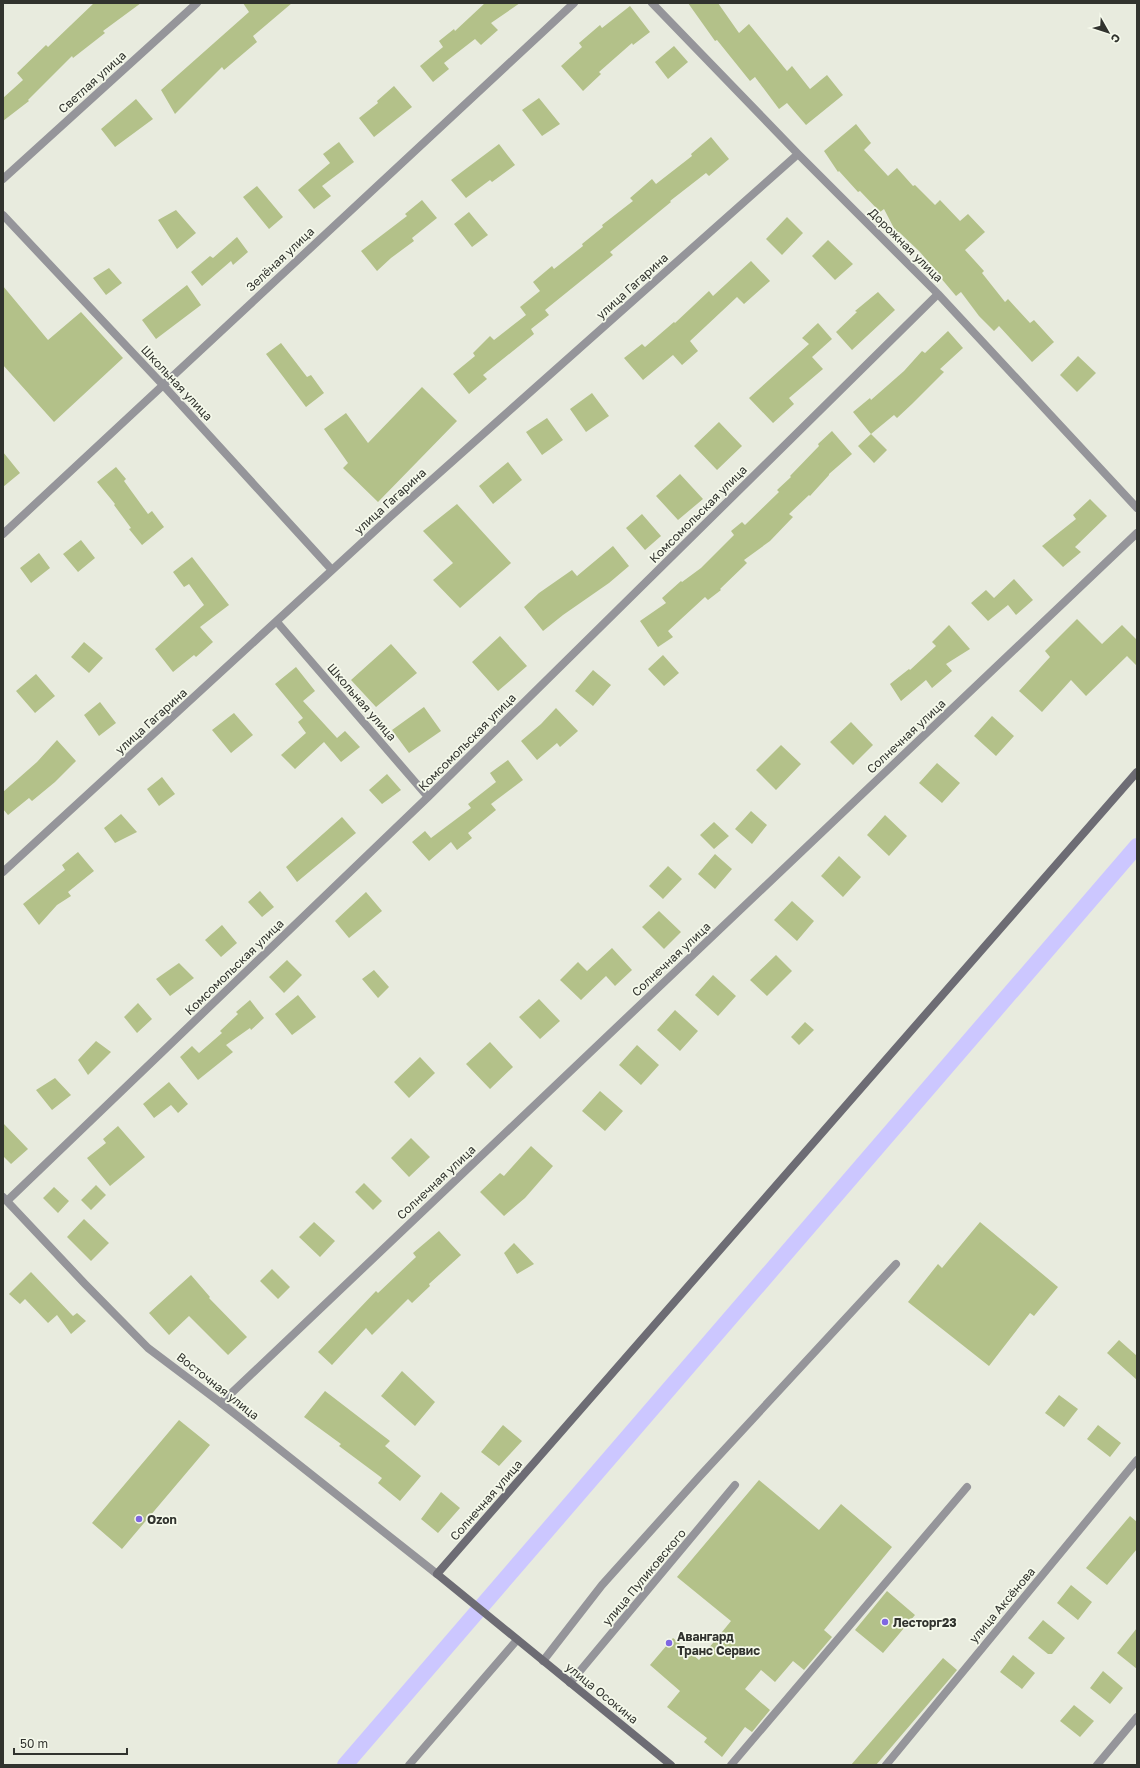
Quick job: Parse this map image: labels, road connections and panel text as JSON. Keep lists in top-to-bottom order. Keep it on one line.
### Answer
{"streets":{"main road":["Солнечная улица","улица Осокина"],"street":["Светлая улица","Дорожная улица","Зелёная улица","улица Гагарина","Школьная улица","Комсомольская улица","Восточная улица","улица Пуликовского","улица Аксёнова"]},"crossings":[["Дорожная улица","улица Гагарина"],["Дорожная улица","Комсомольская улица"],["Зелёная улица","Школьная улица"],["улица Гагарина","Школьная улица"],["Школьная улица","Комсомольская улица"],["Комсомольская улица","Восточная улица"],["Солнечная улица","Восточная улица"],["Солнечная улица","улица Осокина"],["Восточная улица","улица Осокина"],["улица Пуликовского","улица Осокина"]],"places":["Ozon","Лесторг23","Авангард Транс Сервис"],"scale_bar":"50 m","north":"bottom right"}
